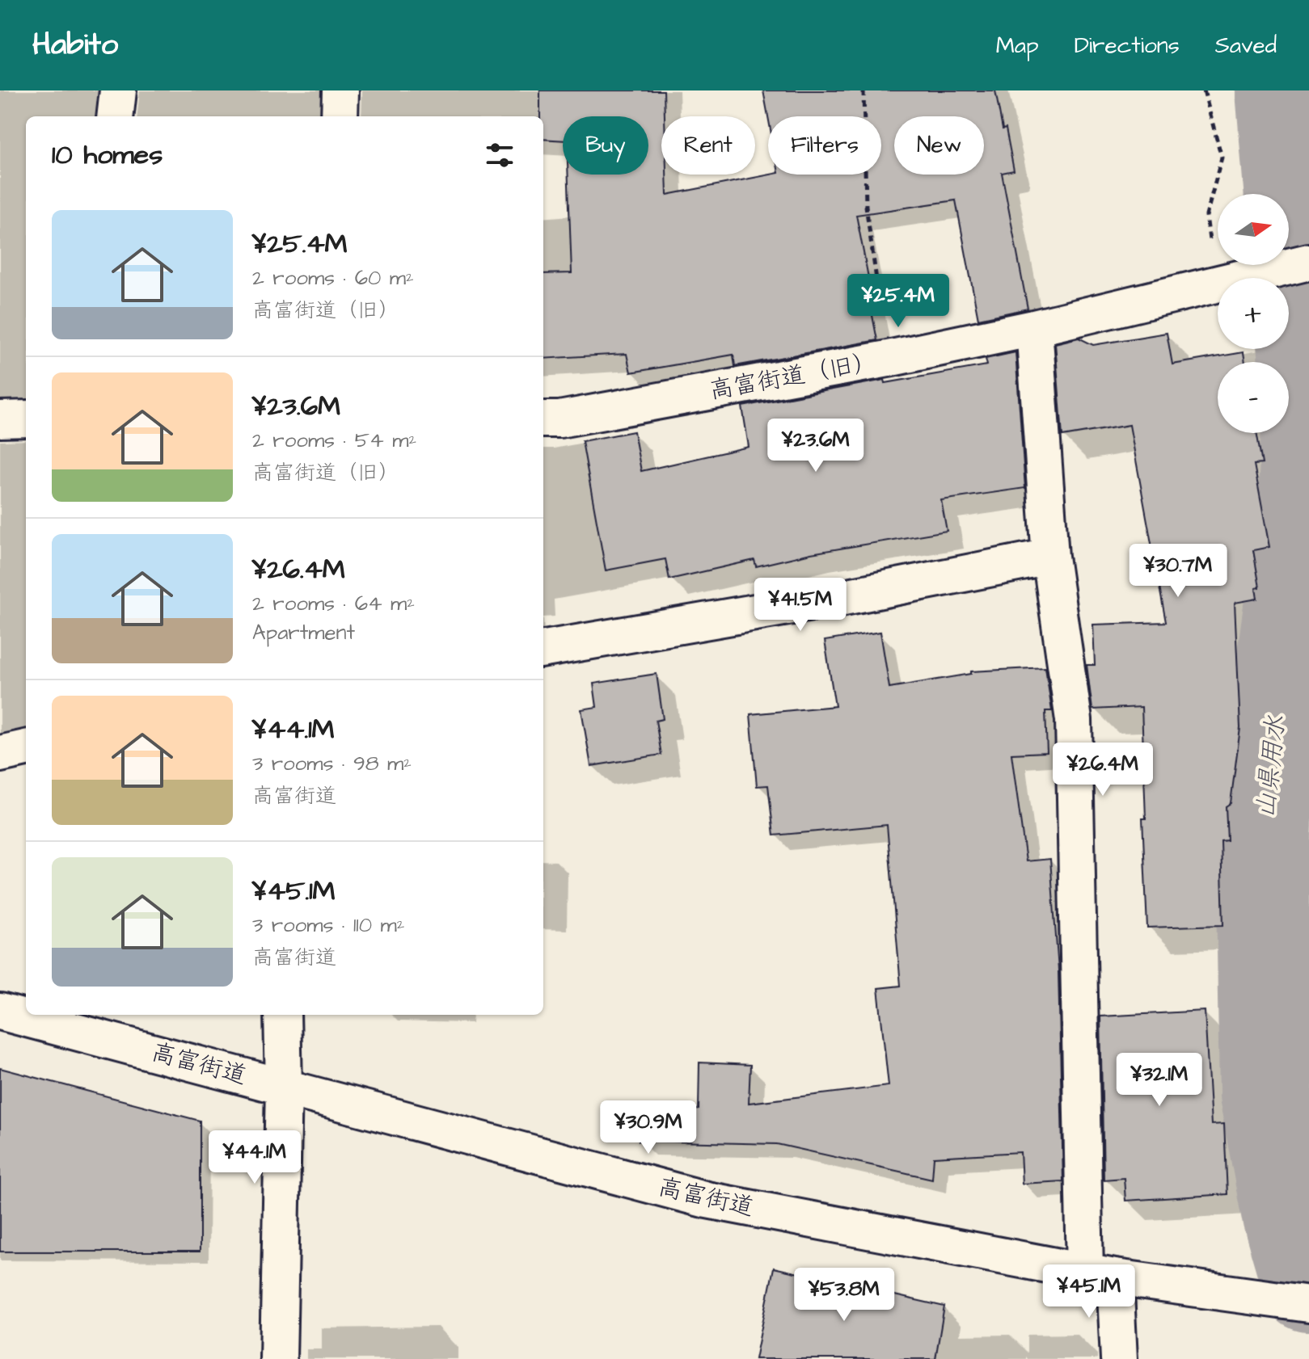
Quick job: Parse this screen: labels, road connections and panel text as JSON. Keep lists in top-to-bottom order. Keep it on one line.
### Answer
{"streets":{"street":["高富街道（旧）","高富街道"]},"water":["山県用水"],"north":"right","page":{"header":"Habito","nav":["Map","Directions","Saved"],"chip":["Buy","Rent","Filters","New"],"heading":"10 homes","map_buttons":["+","−"],"list":[{"name":"¥25.4M","note":"2 rooms · 60 m² · 高富街道（旧）"},{"name":"¥23.6M","note":"2 rooms · 54 m² · 高富街道（旧）"},{"name":"¥26.4M","note":"2 rooms · 64 m² · Apartment"},{"name":"¥44.1M","note":"3 rooms · 98 m² · 高富街道"},{"name":"¥45.1M","note":"3 rooms · 110 m² · 高富街道"}],"price":["¥25.4M","¥23.6M","¥30.7M","¥41.5M","¥26.4M","¥32.1M","¥30.9M","¥44.1M","¥45.1M","¥53.8M"]}}
